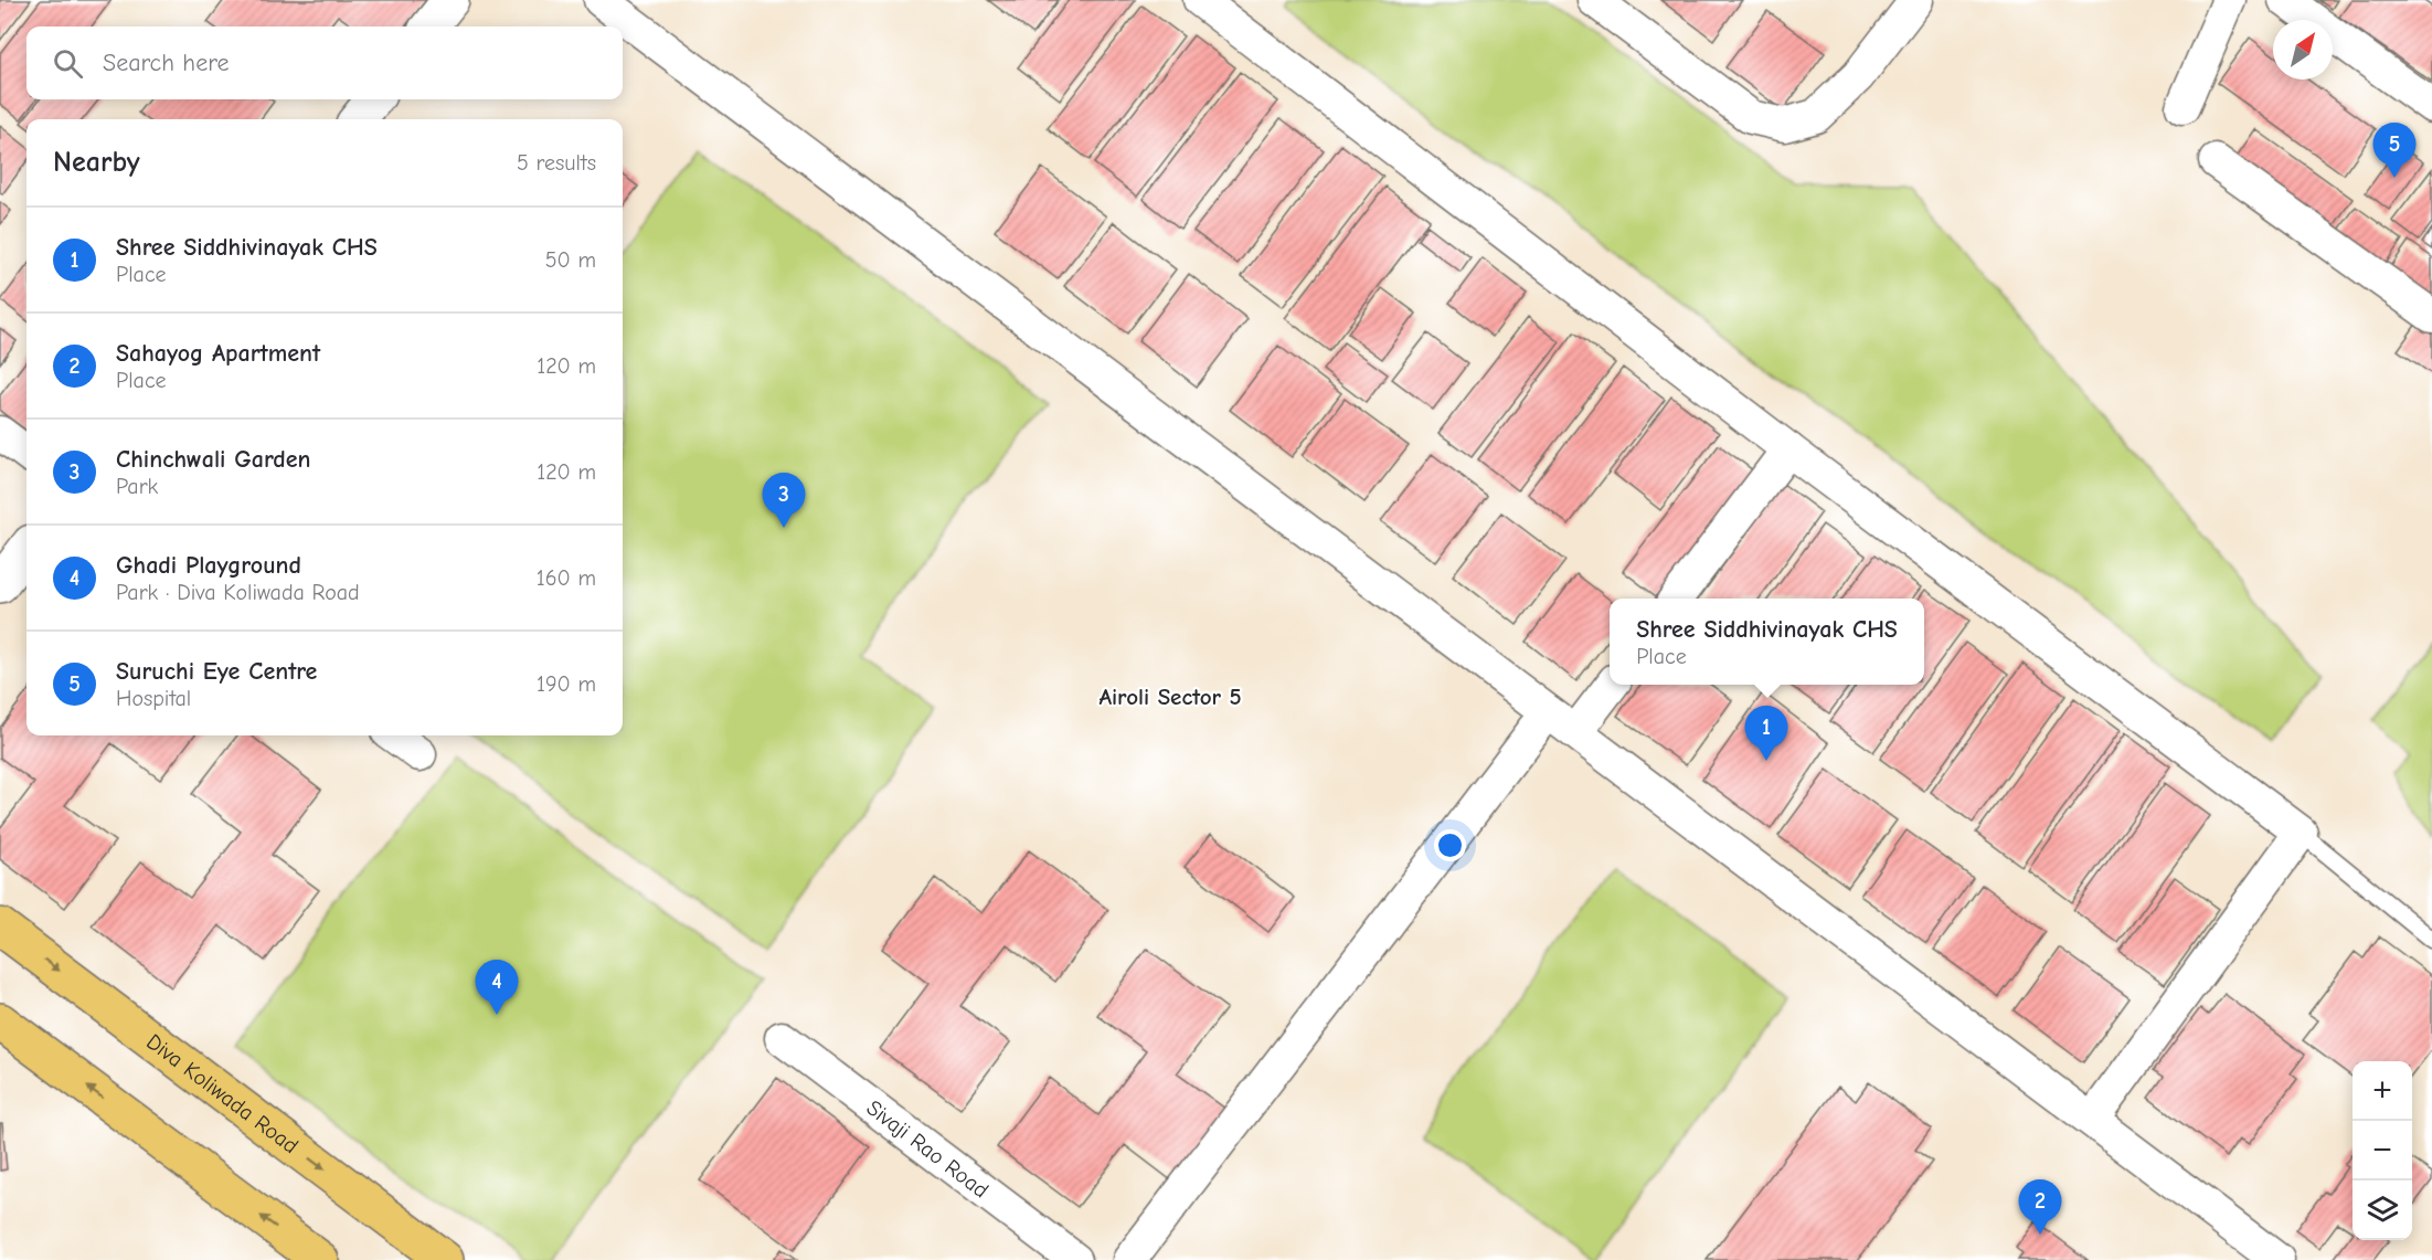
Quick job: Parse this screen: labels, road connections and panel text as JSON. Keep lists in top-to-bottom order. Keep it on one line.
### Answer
{"streets":{"main road":["Diva Koliwada Road"],"street":["Sivaji Rao Road"]},"districts":["Airoli Sector 5"],"north":"top right","page":{"search":"Search here","heading":["Nearby","5 results"],"pins":["5","3","1","4","2"],"list":[{"mark":"1","name":"Shree Siddhivinayak CHS","note":"Place","value":"50 m"},{"mark":"2","name":"Sahayog Apartment","note":"Place","value":"120 m"},{"mark":"3","name":"Chinchwali Garden","note":"Park","value":"120 m"},{"mark":"4","name":"Ghadi Playground","note":"Park · Diva Koliwada Road","value":"160 m"},{"mark":"5","name":"Suruchi Eye Centre","note":"Hospital","value":"190 m"}],"popup":["Shree Siddhivinayak CHS","Place"],"map_buttons":["+","−"]}}
